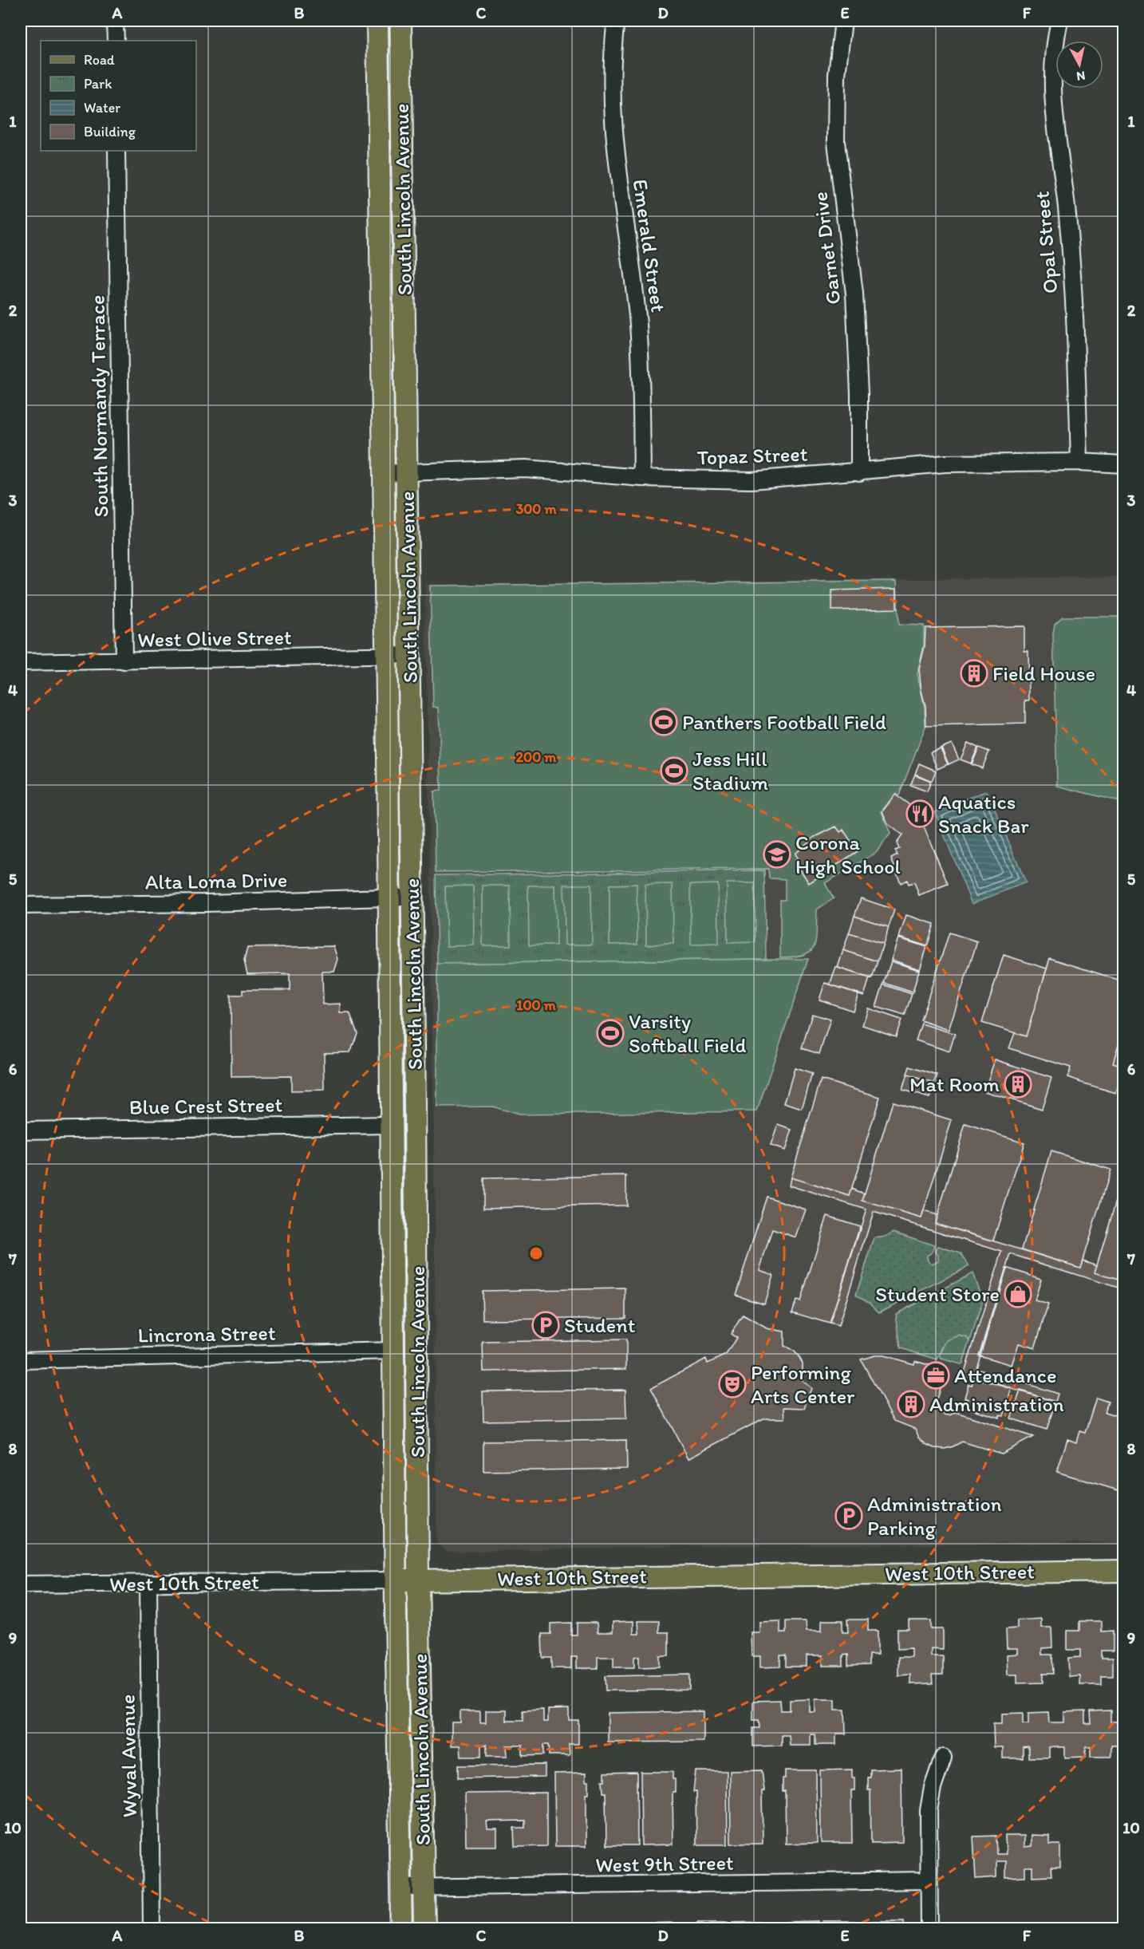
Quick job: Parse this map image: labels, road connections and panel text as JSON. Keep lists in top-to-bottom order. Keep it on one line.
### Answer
{"streets":{"main road":["South Lincoln Avenue","West 10th Street"],"street":["Opal Street","Emerald Street","Garnet Drive","South Normandy Terrace","Topaz Street","West Olive Street","Alta Loma Drive","Blue Crest Street","Lincrona Street","Wyval Avenue","West 9th Street"]},"crossings":[["South Lincoln Avenue","Topaz Street"],["South Lincoln Avenue","West Olive Street"],["South Lincoln Avenue","Alta Loma Drive"],["South Lincoln Avenue","Blue Crest Street"],["South Lincoln Avenue","Lincrona Street"],["South Lincoln Avenue","West 10th Street"],["South Lincoln Avenue","West 9th Street"],["Opal Street","Topaz Street"],["Emerald Street","Topaz Street"],["Garnet Drive","Topaz Street"],["South Normandy Terrace","West Olive Street"],["West 10th Street","Wyval Avenue"]],"places":{"building":["Field House","Mat Room","Administration"],"sports":["Panthers Football Field","Jess Hill Stadium","Varsity Softball Field"],"restaurant":["Aquatics Snack Bar"],"school or university":["Corona High School"],"shop":["Student Store"],"parking":["Student","Administration Parking"],"office":["Attendance"],"theatre":["Performing Arts Center"]},"legend":["Road","Park","Water","Building"],"north":"bottom","grid":{"columns":["A","B","C","D","E","F"],"rows":["1","2","3","4","5","6","7","8","9","10"]},"rings":["300 m","200 m","100 m"]}
